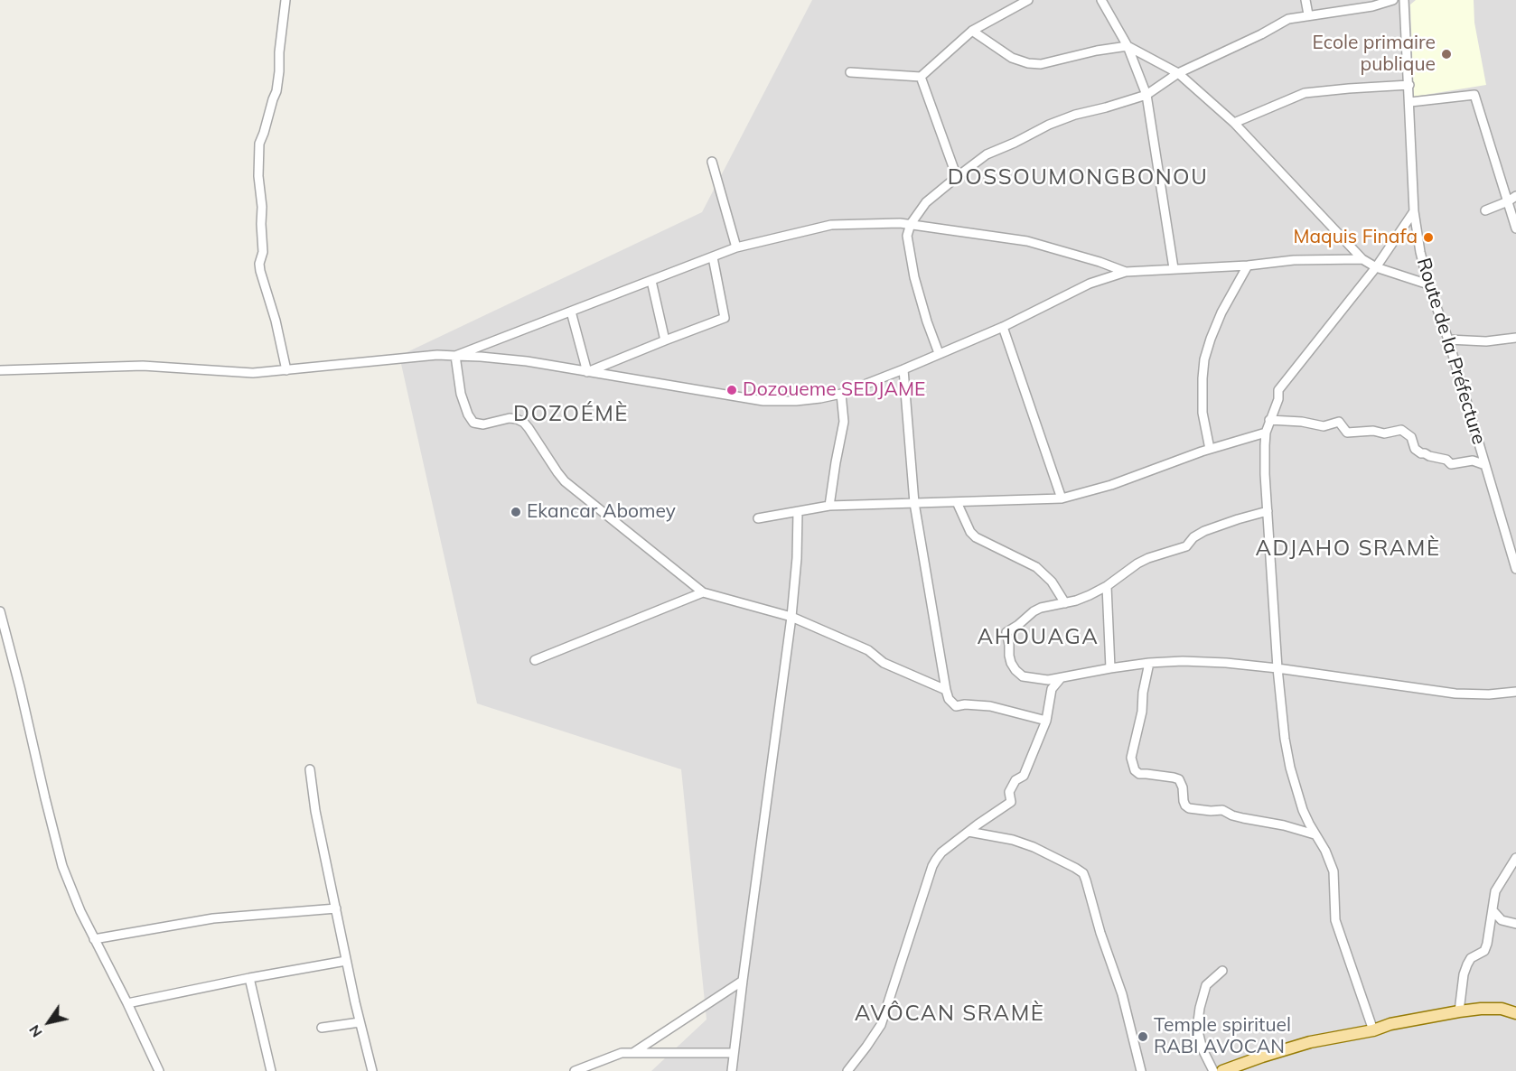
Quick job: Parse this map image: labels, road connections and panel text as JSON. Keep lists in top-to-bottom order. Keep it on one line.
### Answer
{"streets":{"street":["Route de la Préfecture"]},"districts":["DOSSOUMONGBONOU","DOZOÉMÈ","ADJAHO SRAMÈ","AHOUAGA","AVÔCAN SRAMÈ"],"places":["Ecole primaire publique","Maquis Finafa","Dozoueme SEDJAME","Ekancar Abomey","Temple spirituel RABI AVOCAN"],"north":"bottom left"}
